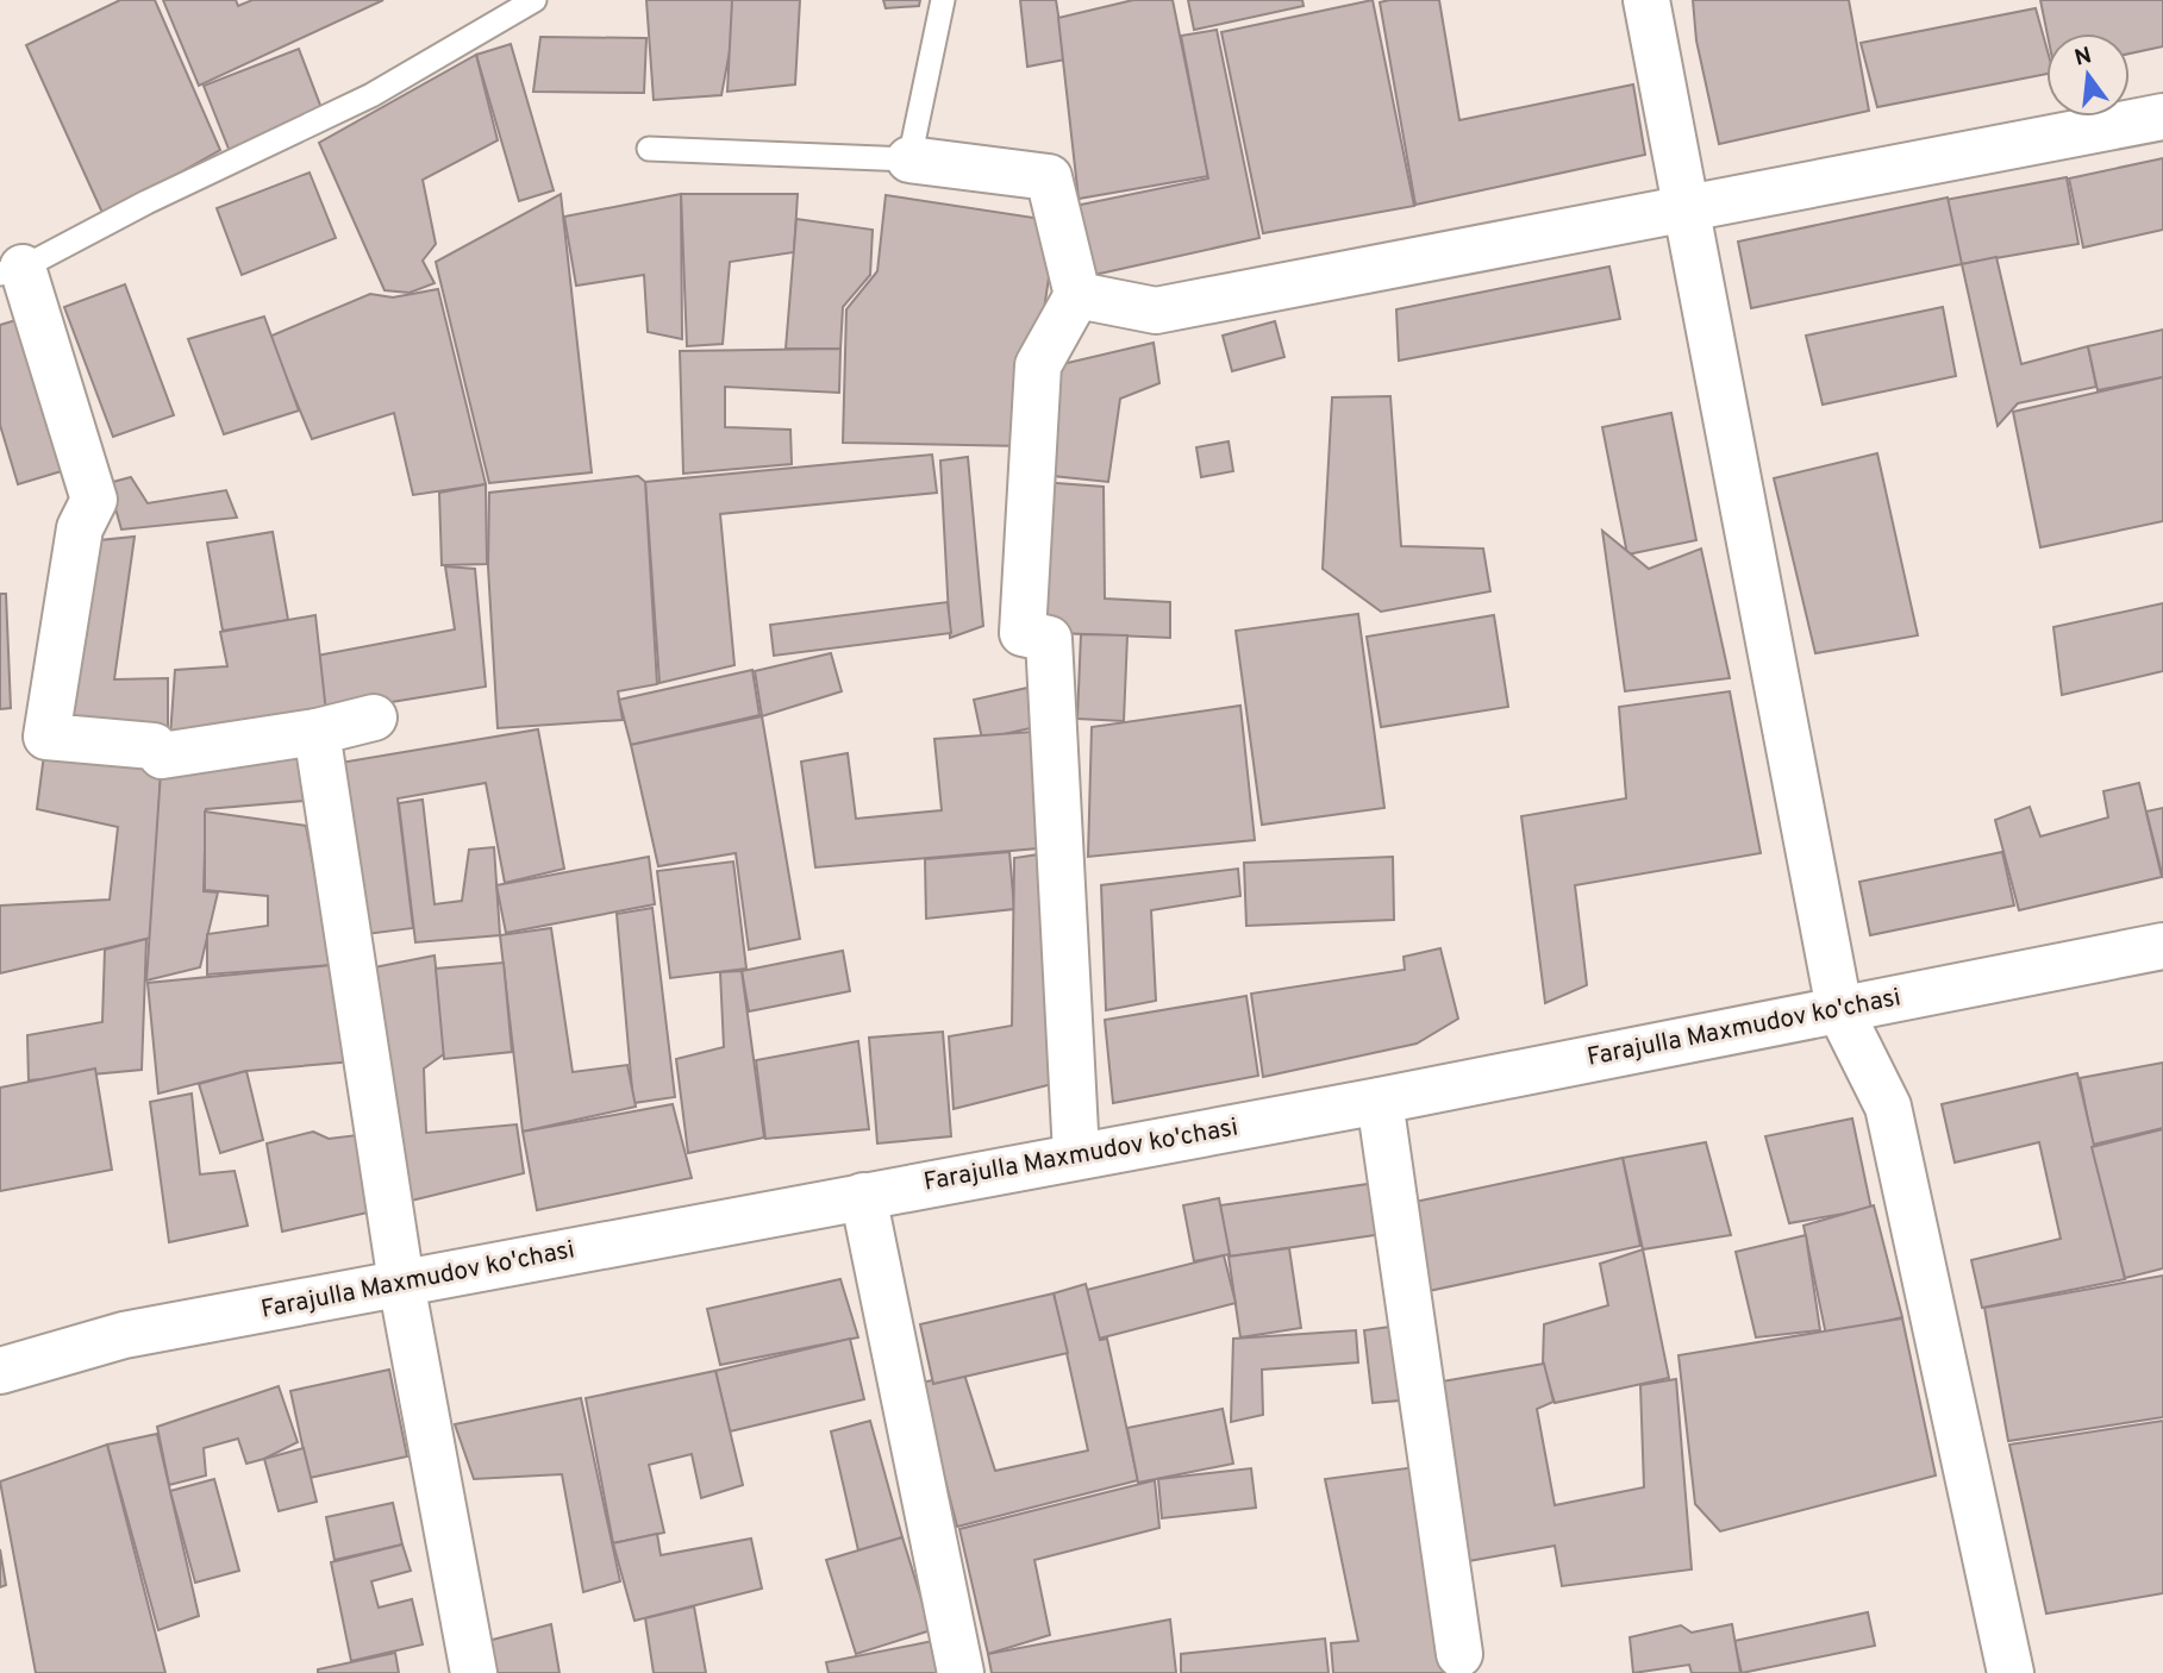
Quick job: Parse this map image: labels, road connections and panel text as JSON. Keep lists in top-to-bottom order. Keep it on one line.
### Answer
{"streets":{"street":["Farajulla Maxmudov ko'chasi"]},"north":"top"}
